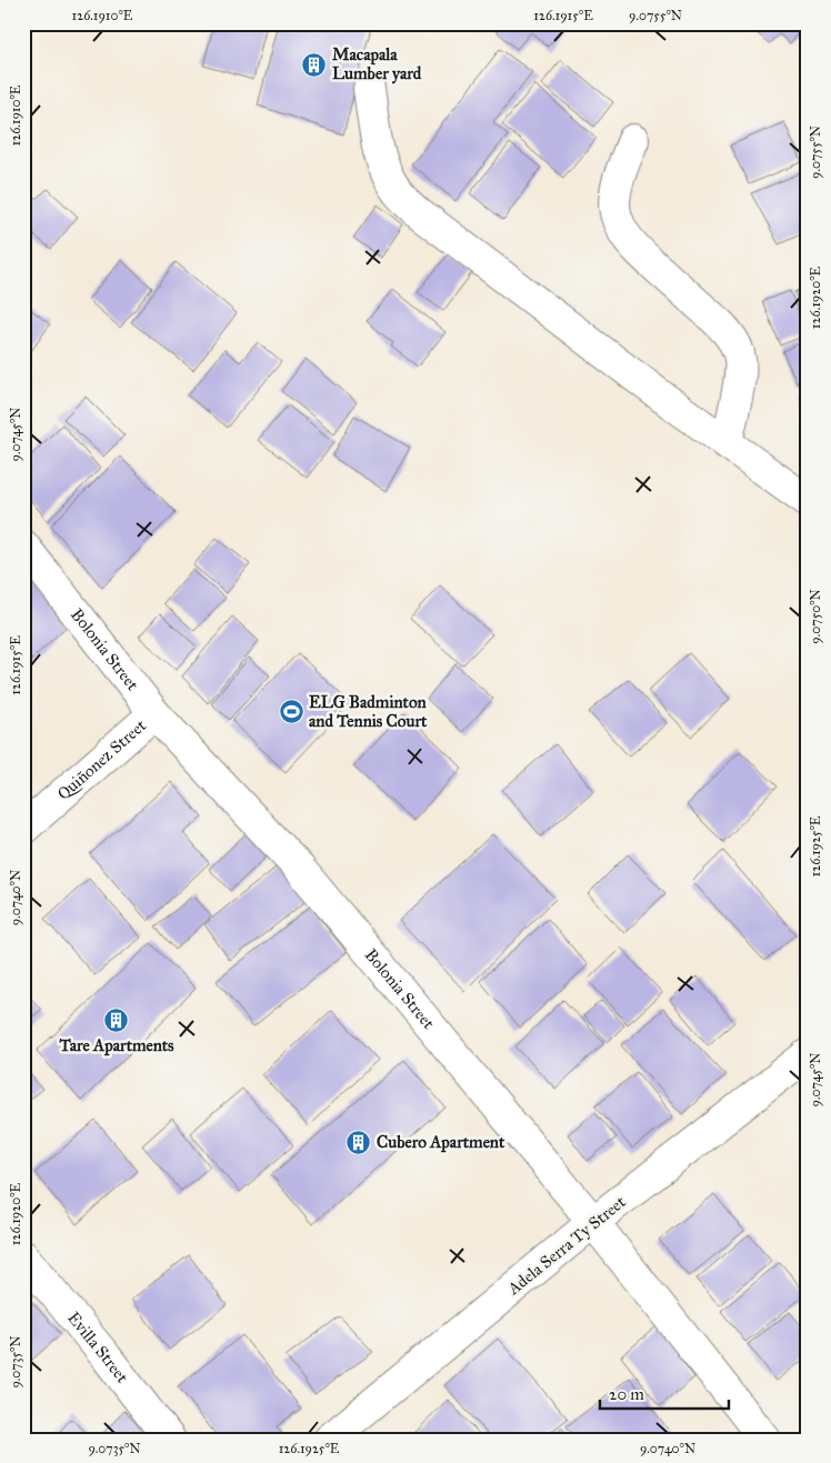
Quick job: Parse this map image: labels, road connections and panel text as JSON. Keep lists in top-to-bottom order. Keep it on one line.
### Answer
{"streets":{"street":["Bolonia Street","Quiñonez Street","Adela Serra Ty Street","Evilla Street"]},"crossings":[["Bolonia Street","Quiñonez Street"],["Bolonia Street","Adela Serra Ty Street"]],"places":{"building":["Macapala Lumber yard","Tare Apartments","Cubero Apartment"],"sports":["ELG Badminton and Tennis Court"]},"scale_bar":"20 m","coordinates":["126.1910°E","126.1915°E","9.0755°N","126.1920°E","9.0745°N","9.0750°N","126.1925°E","9.0740°N","9.0735°N"]}
